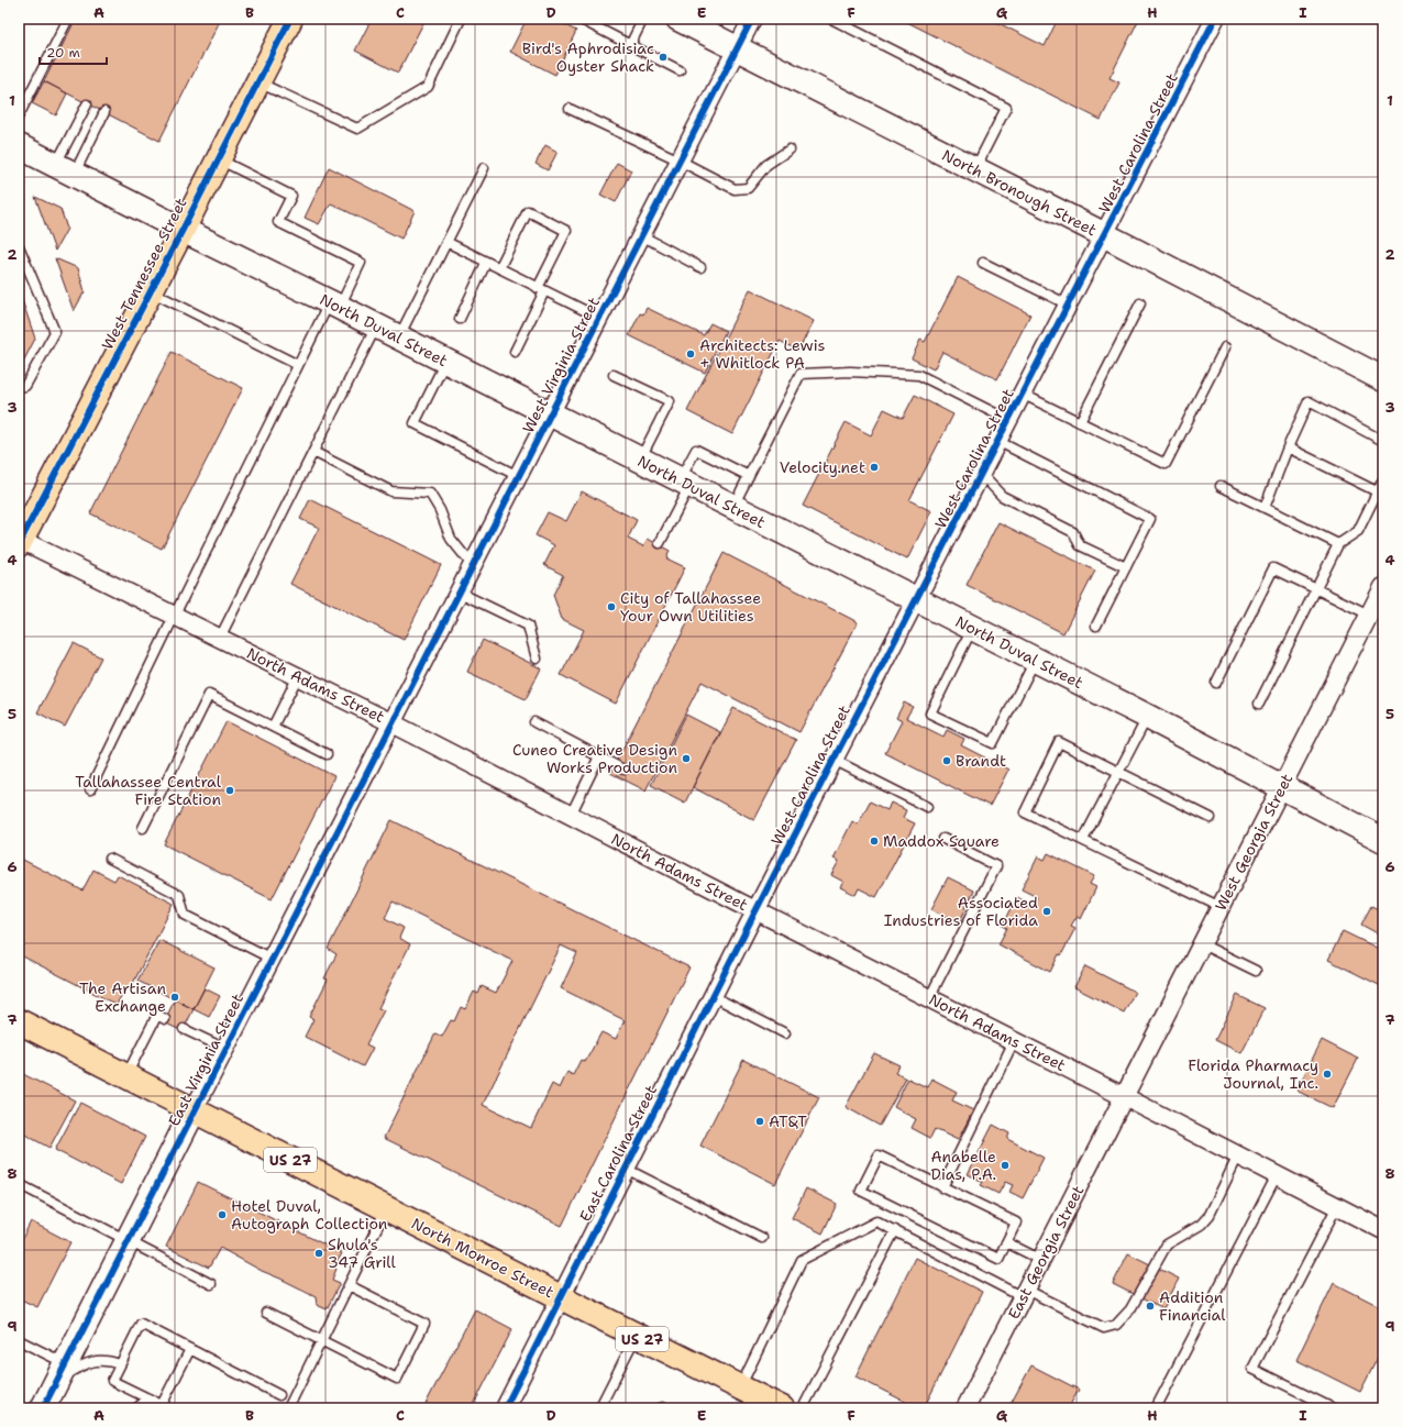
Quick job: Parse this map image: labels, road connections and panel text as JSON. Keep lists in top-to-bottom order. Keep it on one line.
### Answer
{"streets":{"main road":["North Bronough Street","West Tennessee Street","North Duval Street","East Virginia Street","US 27","North Monroe Street"],"street":["West Carolina Street","West Virginia Street","North Adams Street","West Georgia Street","East Carolina Street","East Georgia Street"]},"crossings":[["West Carolina Street","North Bronough Street"],["West Carolina Street","North Duval Street"],["West Carolina Street","North Adams Street"],["West Carolina Street","East Carolina Street"],["North Bronough Street","West Virginia Street"],["West Tennessee Street","North Duval Street"],["West Tennessee Street","North Adams Street"],["North Duval Street","West Virginia Street"],["North Duval Street","West Georgia Street"],["West Virginia Street","North Adams Street"],["West Virginia Street","East Virginia Street"],["North Adams Street","West Georgia Street"],["North Adams Street","East Virginia Street"],["North Adams Street","East Carolina Street"],["North Adams Street","East Georgia Street"],["West Georgia Street","East Georgia Street"],["East Virginia Street","North Monroe Street"],["East Carolina Street","North Monroe Street"]],"places":["Bird's Aphrodisiac Oyster Shack","Architects: Lewis + Whitlock PA","Velocity.net","City of Tallahassee Your Own Utilities","Cuneo Creative Design Works Production","Brandt","Tallahassee Central Fire Station","Maddox Square","Associated Industries of Florida","The Artisan Exchange","Florida Pharmacy Journal, Inc.","AT&T","Anabelle Dias, P.A.","Hotel Duval, Autograph Collection","Shula's 347 Grill","Addition Financial"],"scale_bar":"20 m","grid":{"columns":["A","B","C","D","E","F","G","H","I"],"rows":["1","2","3","4","5","6","7","8","9"]}}
